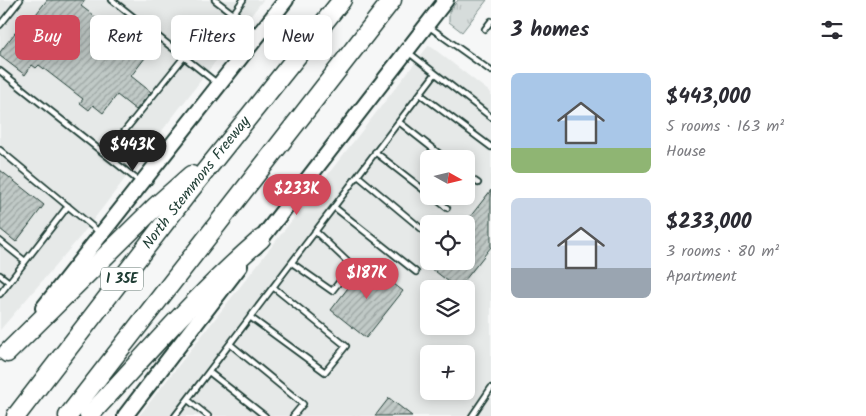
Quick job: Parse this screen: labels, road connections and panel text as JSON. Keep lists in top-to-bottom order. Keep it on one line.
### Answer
{"streets":{"highway":["North Stemmons Freeway","I 35E"]},"north":"right","page":{"heading":"3 homes","chip":["Buy","Rent","Filters","New"],"list":[{"name":"$443,000","note":"5 rooms · 163 m² · House"},{"name":"$233,000","note":"3 rooms · 80 m² · Apartment"}],"price":["$443K","$233K","$187K"],"map_buttons":"+"}}
